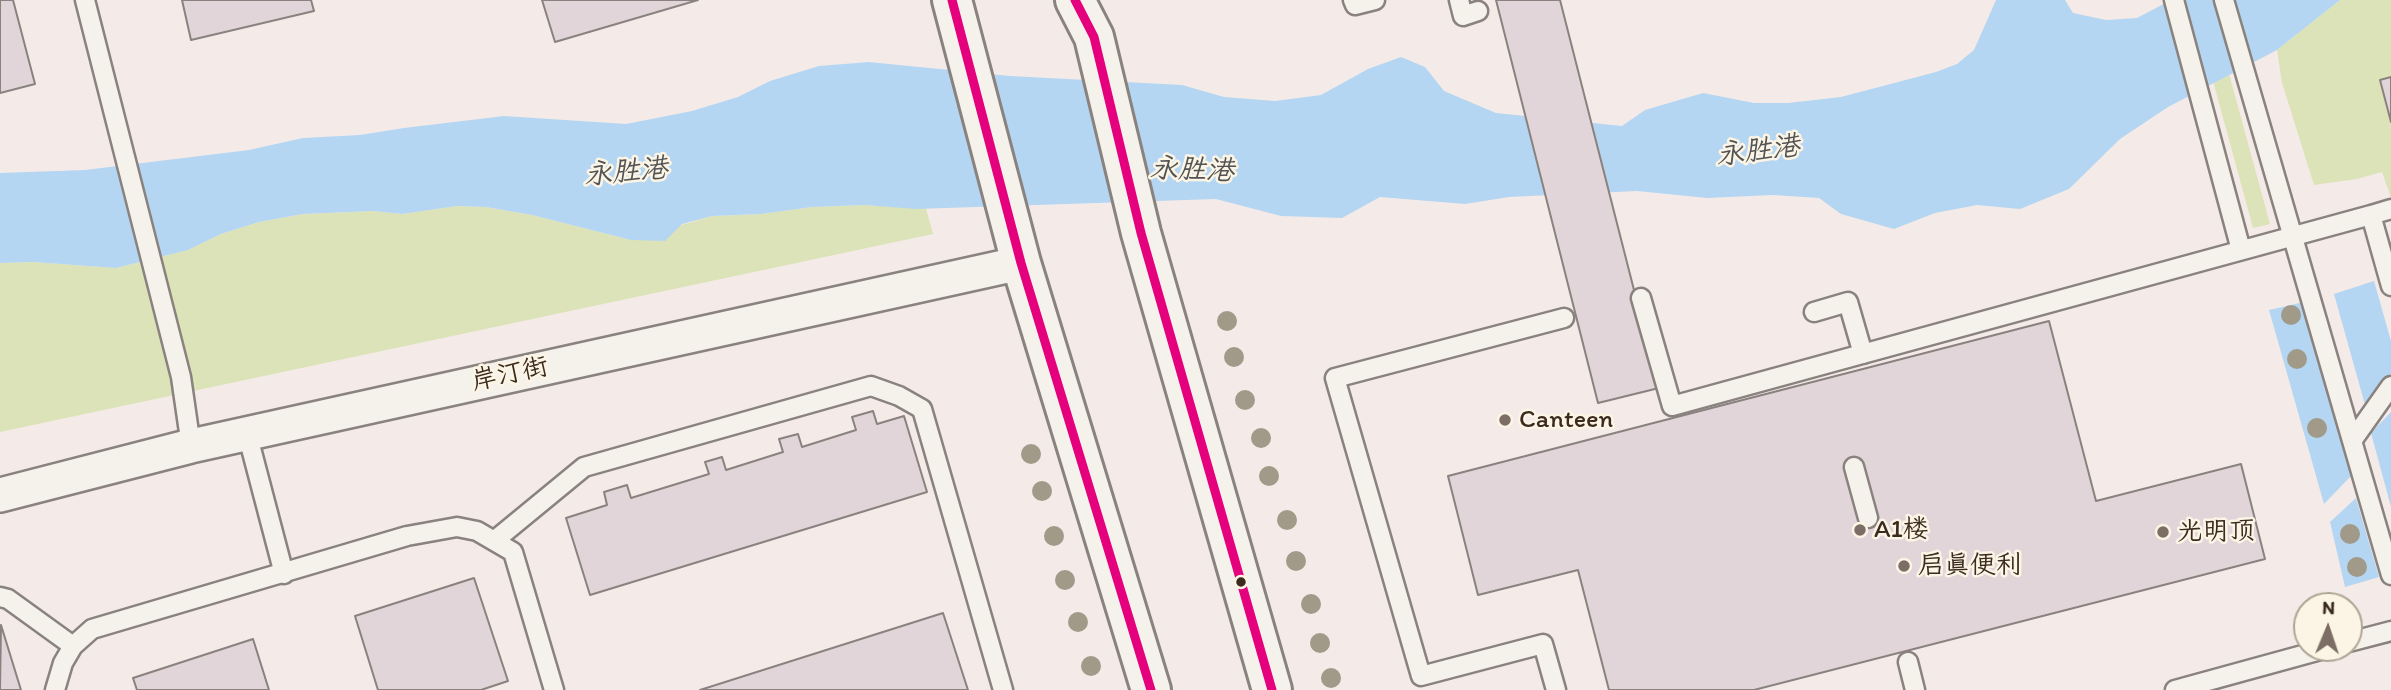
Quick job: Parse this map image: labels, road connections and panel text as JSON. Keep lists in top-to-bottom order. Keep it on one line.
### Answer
{"streets":{"street":["岸汀街"]},"water":["永胜港"],"places":["Canteen","A1楼","光明顶","启真便利"],"north":"top"}
